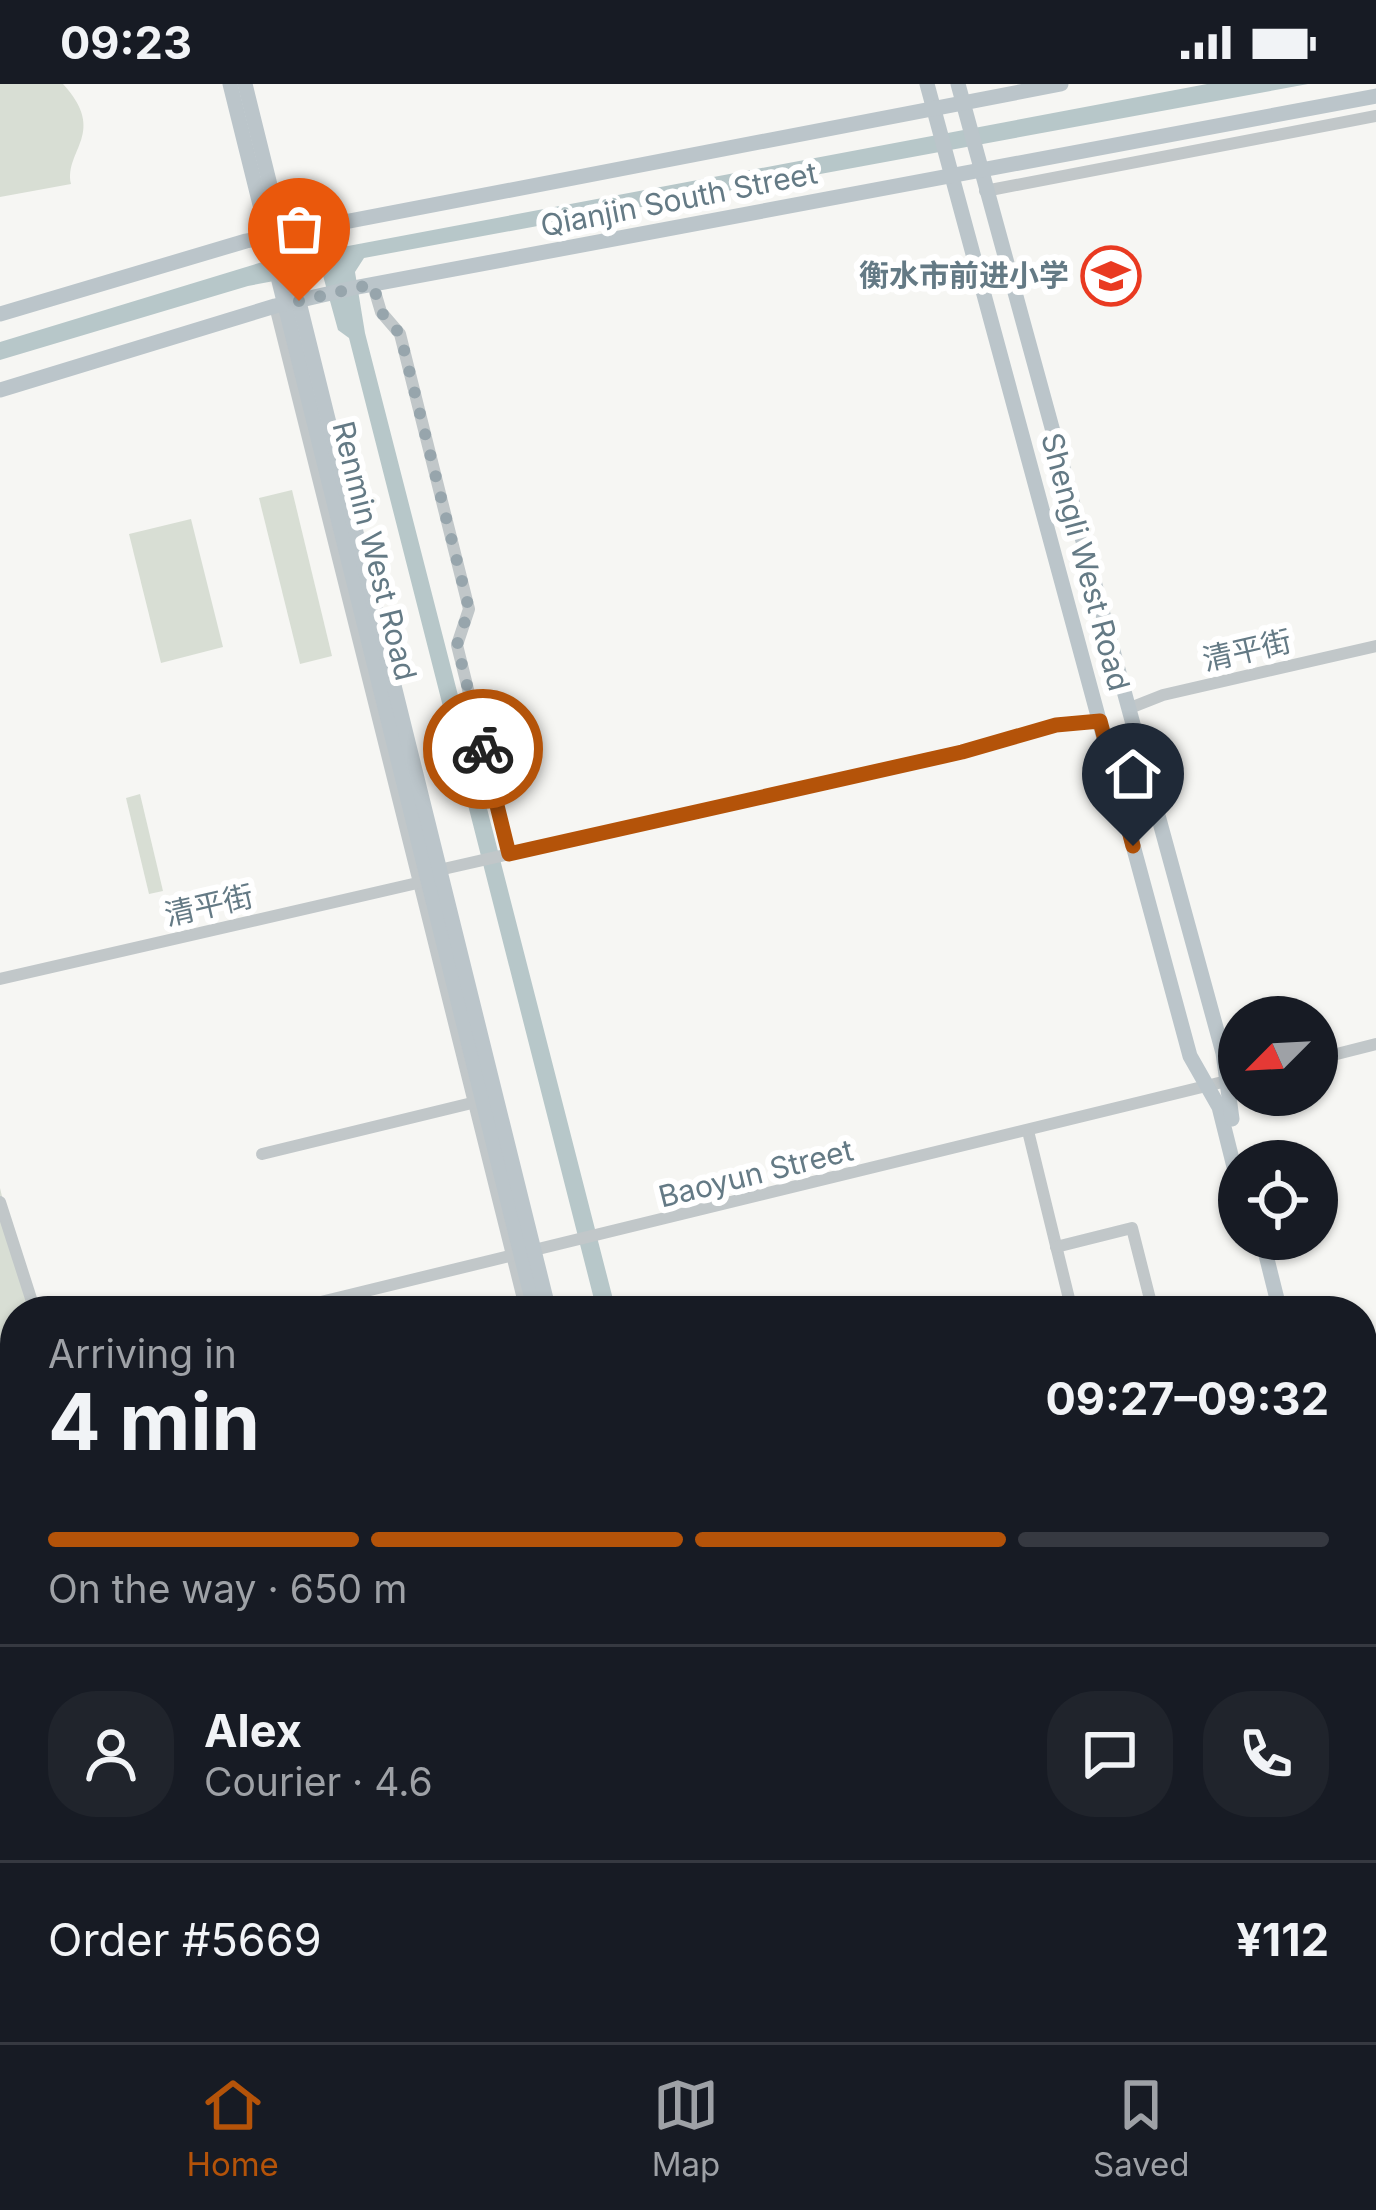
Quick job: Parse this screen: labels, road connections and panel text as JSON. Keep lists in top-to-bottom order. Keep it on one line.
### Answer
{"streets":{"main road":["Qianjin South Street","Renmin West Road","Shengli West Road"],"street":["清平街","Baoyun Street"]},"crossings":[["Qianjin South Street","Renmin West Road"],["Qianjin South Street","Shengli West Road"],["Renmin West Road","清平街"],["Renmin West Road","Baoyun Street"],["Shengli West Road","清平街"],["Shengli West Road","Baoyun Street"]],"places":{"school or university":["衡水市前进小学"]},"north":"bottom left","page":{"status":"09:23","heading":["4 min","Arriving in","09:27–09:32"],"panel":["Alex","Courier · 4.6","Order #5669","¥112"],"bar":"On the way · 650 m","tabs":["Home","Map","Saved"]}}
